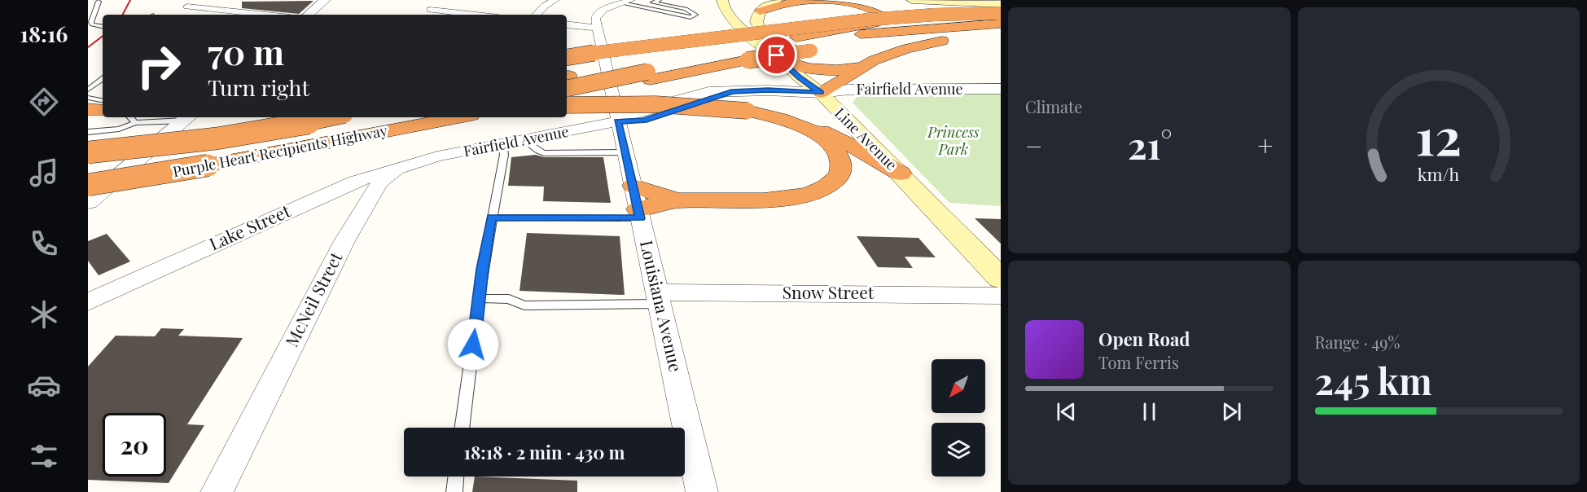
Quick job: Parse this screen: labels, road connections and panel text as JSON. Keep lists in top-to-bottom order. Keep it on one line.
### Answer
{"streets":{"highway":["Purple Heart Recipients Highway"],"main road":["Line Avenue"],"street":["Fairfield Avenue","Lake Street","Snow Street","McNeil Street","Louisiana Avenue"]},"crossings":[["Fairfield Avenue","Line Avenue"],["Fairfield Avenue","Lake Street"],["Fairfield Avenue","McNeil Street"],["Fairfield Avenue","Louisiana Avenue"],["Lake Street","McNeil Street"],["Snow Street","Louisiana Avenue"]],"parks":["Princess Park"],"north":"bottom left","page":{"tabs":"18:16","tile":["Climate",["Range · 49%","245 km"]],"turn":["70 m","Turn right"],"heat":["−","21°","+"],"song":["Open Road","Tom Ferris"],"limit":"20","trip":"18:18 · 2 min · 430 m","gauge":["12","km/h"]}}
